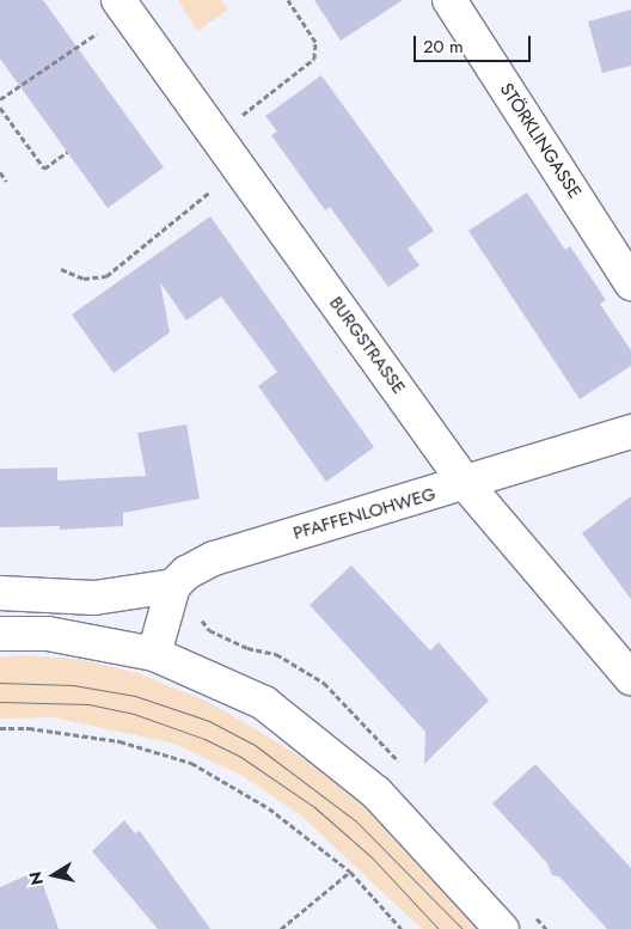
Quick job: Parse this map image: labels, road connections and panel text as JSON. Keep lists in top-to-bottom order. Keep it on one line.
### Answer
{"streets":{"street":["STÖRKLINGASSE","BURGSTRASSE","PFAFFENLOHWEG"]},"crossings":[["BURGSTRASSE","PFAFFENLOHWEG"]],"scale_bar":"20 m","north":"left"}
